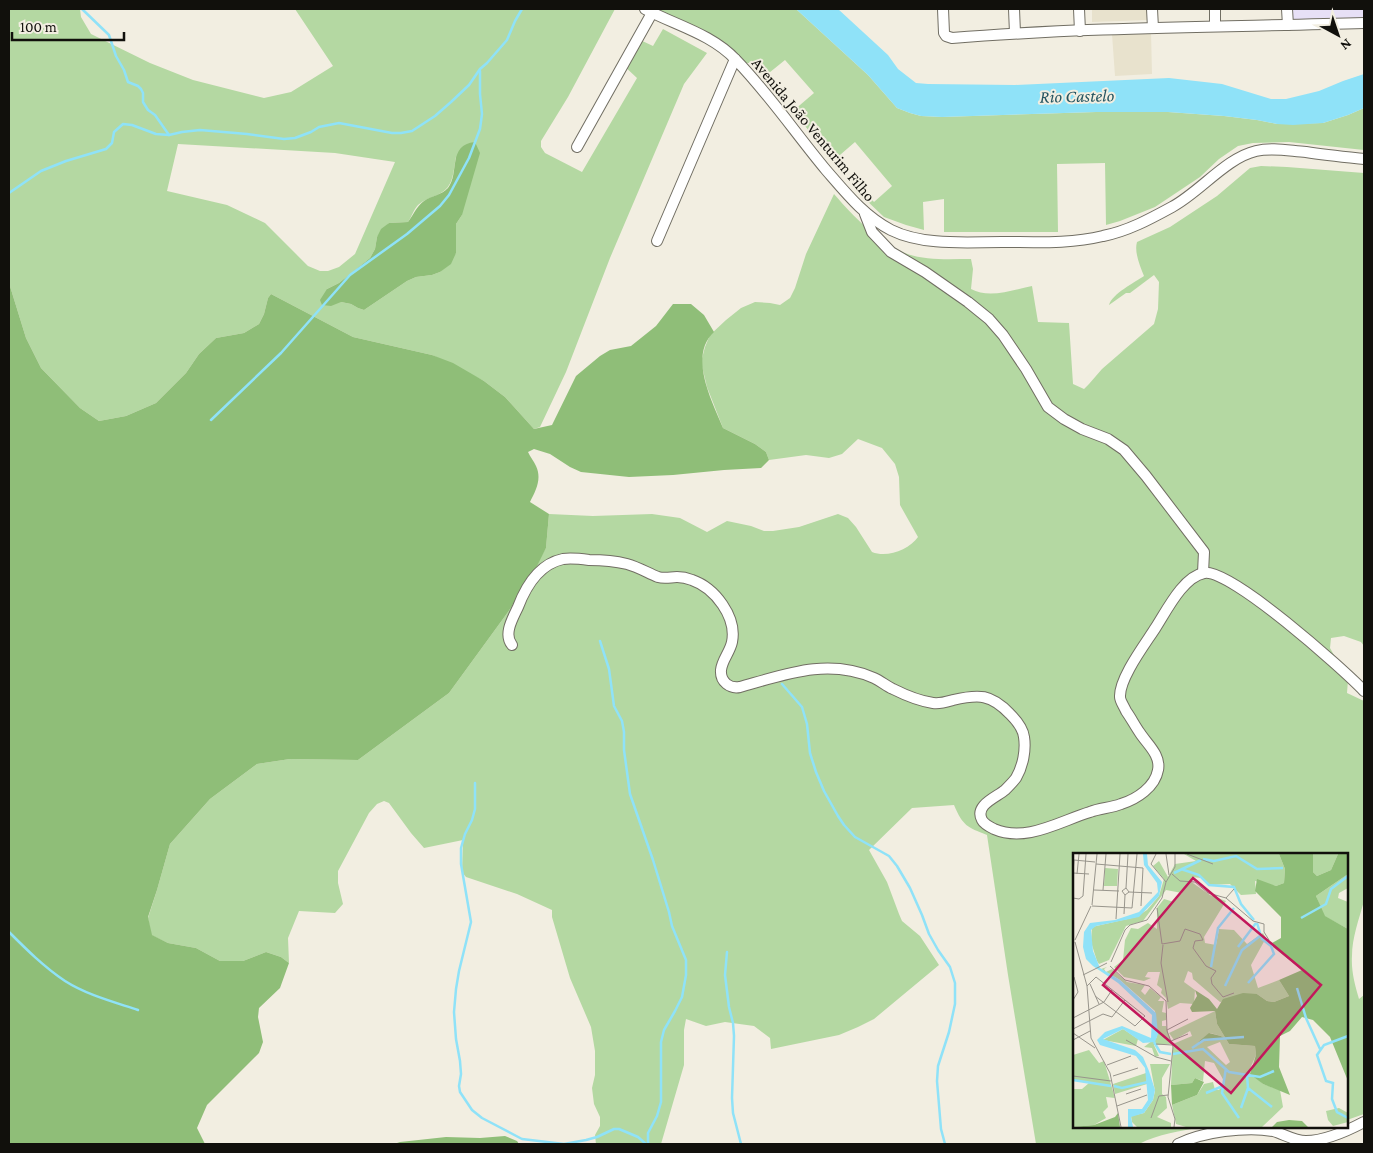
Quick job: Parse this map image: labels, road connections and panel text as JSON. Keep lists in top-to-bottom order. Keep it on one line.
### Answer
{"streets":{"street":["Avenida João Venturim Filho"]},"water":["Rio Castelo"],"scale_bar":"100 m","north":"bottom right"}
